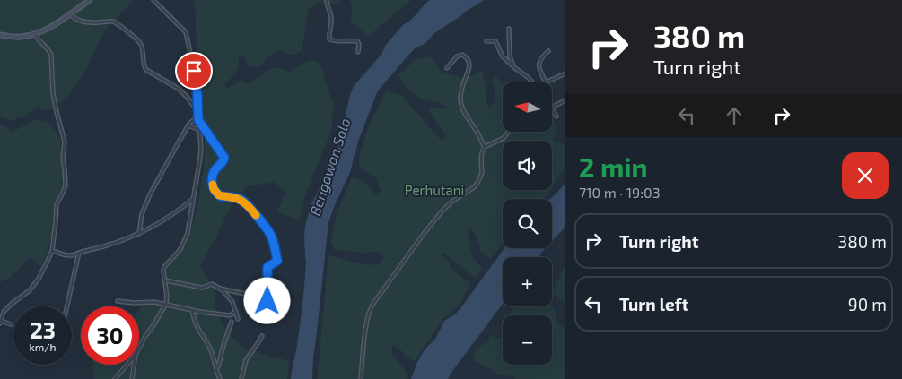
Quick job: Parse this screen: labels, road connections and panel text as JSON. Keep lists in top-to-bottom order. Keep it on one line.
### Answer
{"water":["Bengawan Solo"],"parks":["Perhutani"],"north":"left","page":{"turn":["380 m","Turn right"],"map_buttons":["+","−"],"heading":["2 min","710 m · 19:03"],"list":[{"name":"Turn right","value":"380 m"},{"name":"Turn left","value":"90 m"}],"speed":"23 km/h","limit":"30"}}
